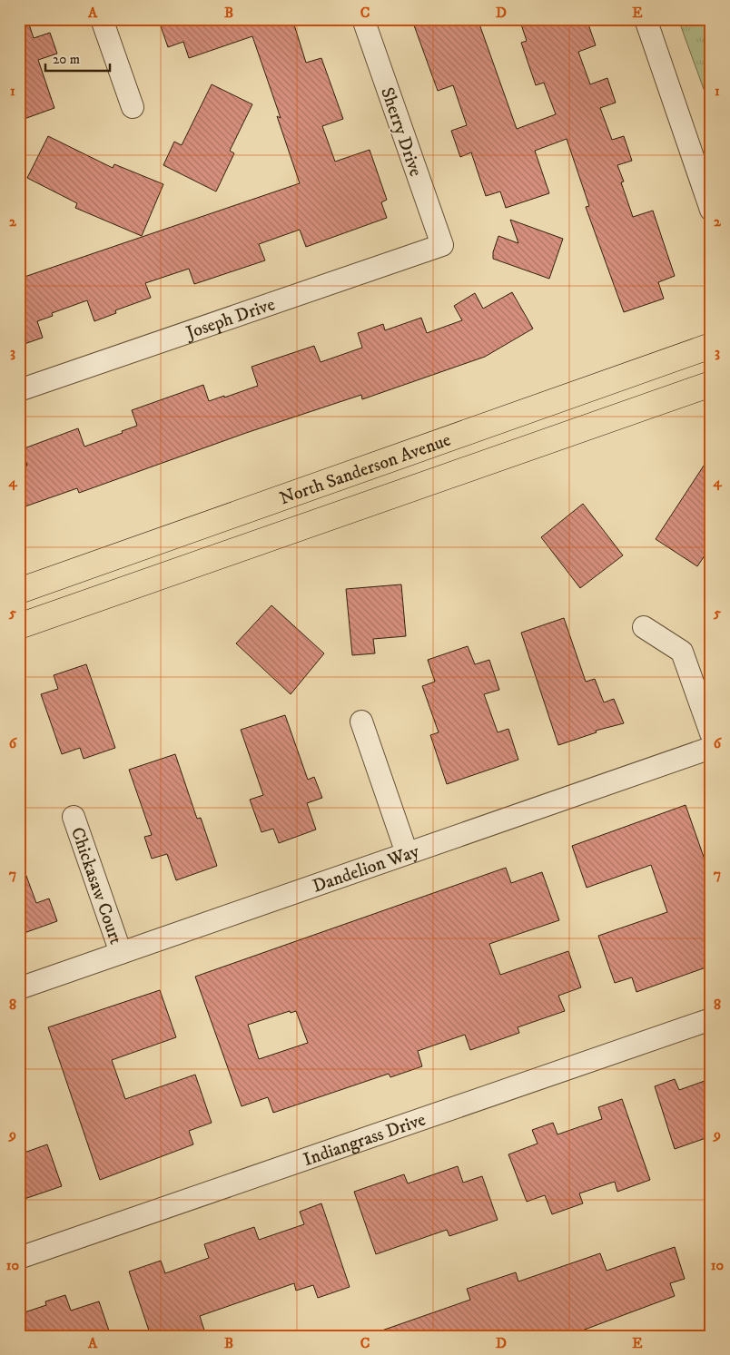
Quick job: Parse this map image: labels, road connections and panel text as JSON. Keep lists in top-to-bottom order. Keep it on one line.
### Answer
{"streets":{"highway":["North Sanderson Avenue"],"street":["Sherry Drive","Joseph Drive","Dandelion Way","Chickasaw Court","Indiangrass Drive"]},"crossings":[["Sherry Drive","Joseph Drive"],["Dandelion Way","Chickasaw Court"]],"scale_bar":"20 m","grid":{"columns":["A","B","C","D","E"],"rows":["1","2","3","4","5","6","7","8","9","10"]}}
